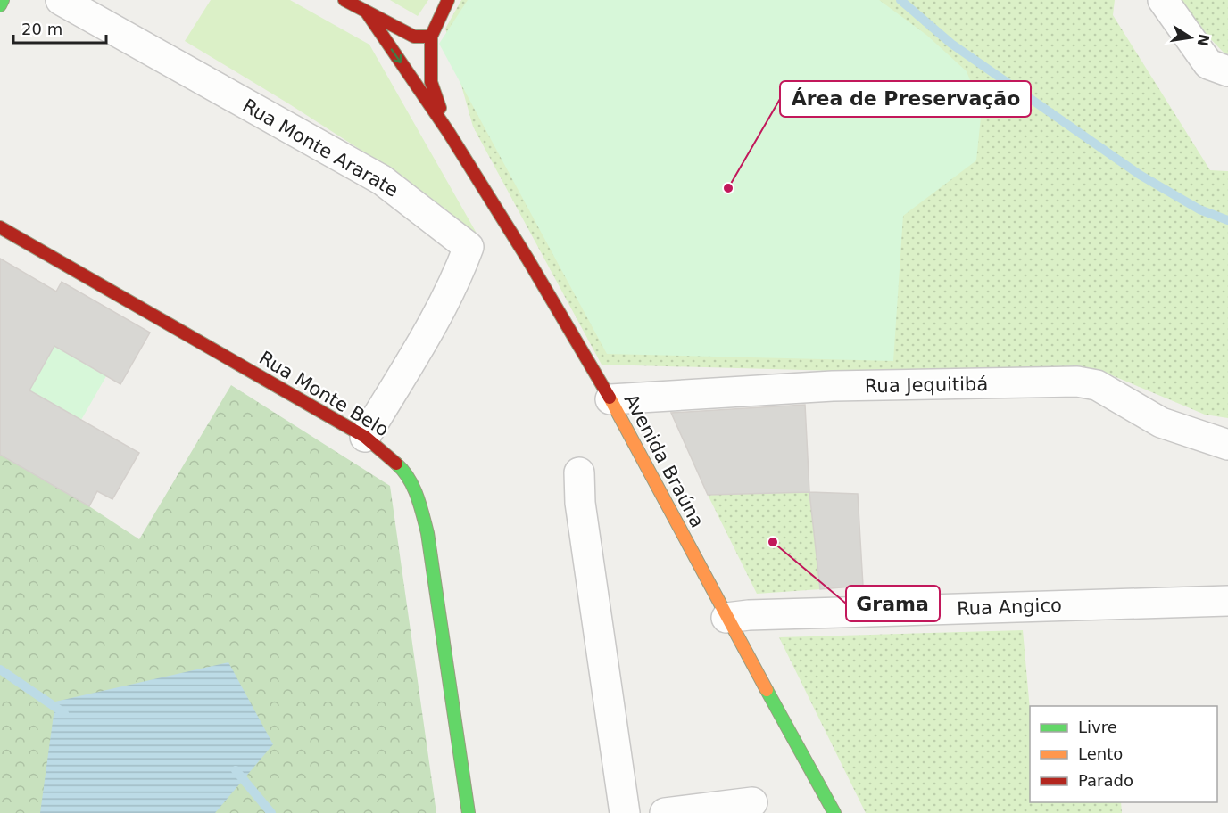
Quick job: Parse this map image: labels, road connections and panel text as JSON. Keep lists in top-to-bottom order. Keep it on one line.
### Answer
{"streets":{"street":["Rua Monte Ararate","Rua Jequitibá","Rua Monte Belo","Avenida Braúna","Rua Angico"]},"crossings":[["Rua Monte Ararate","Rua Monte Belo"],["Rua Jequitibá","Avenida Braúna"],["Avenida Braúna","Rua Angico"]],"places":["Área de Preservação","Grama"],"legend":["Livre","Lento","Parado"],"scale_bar":"20 m","north":"right"}
